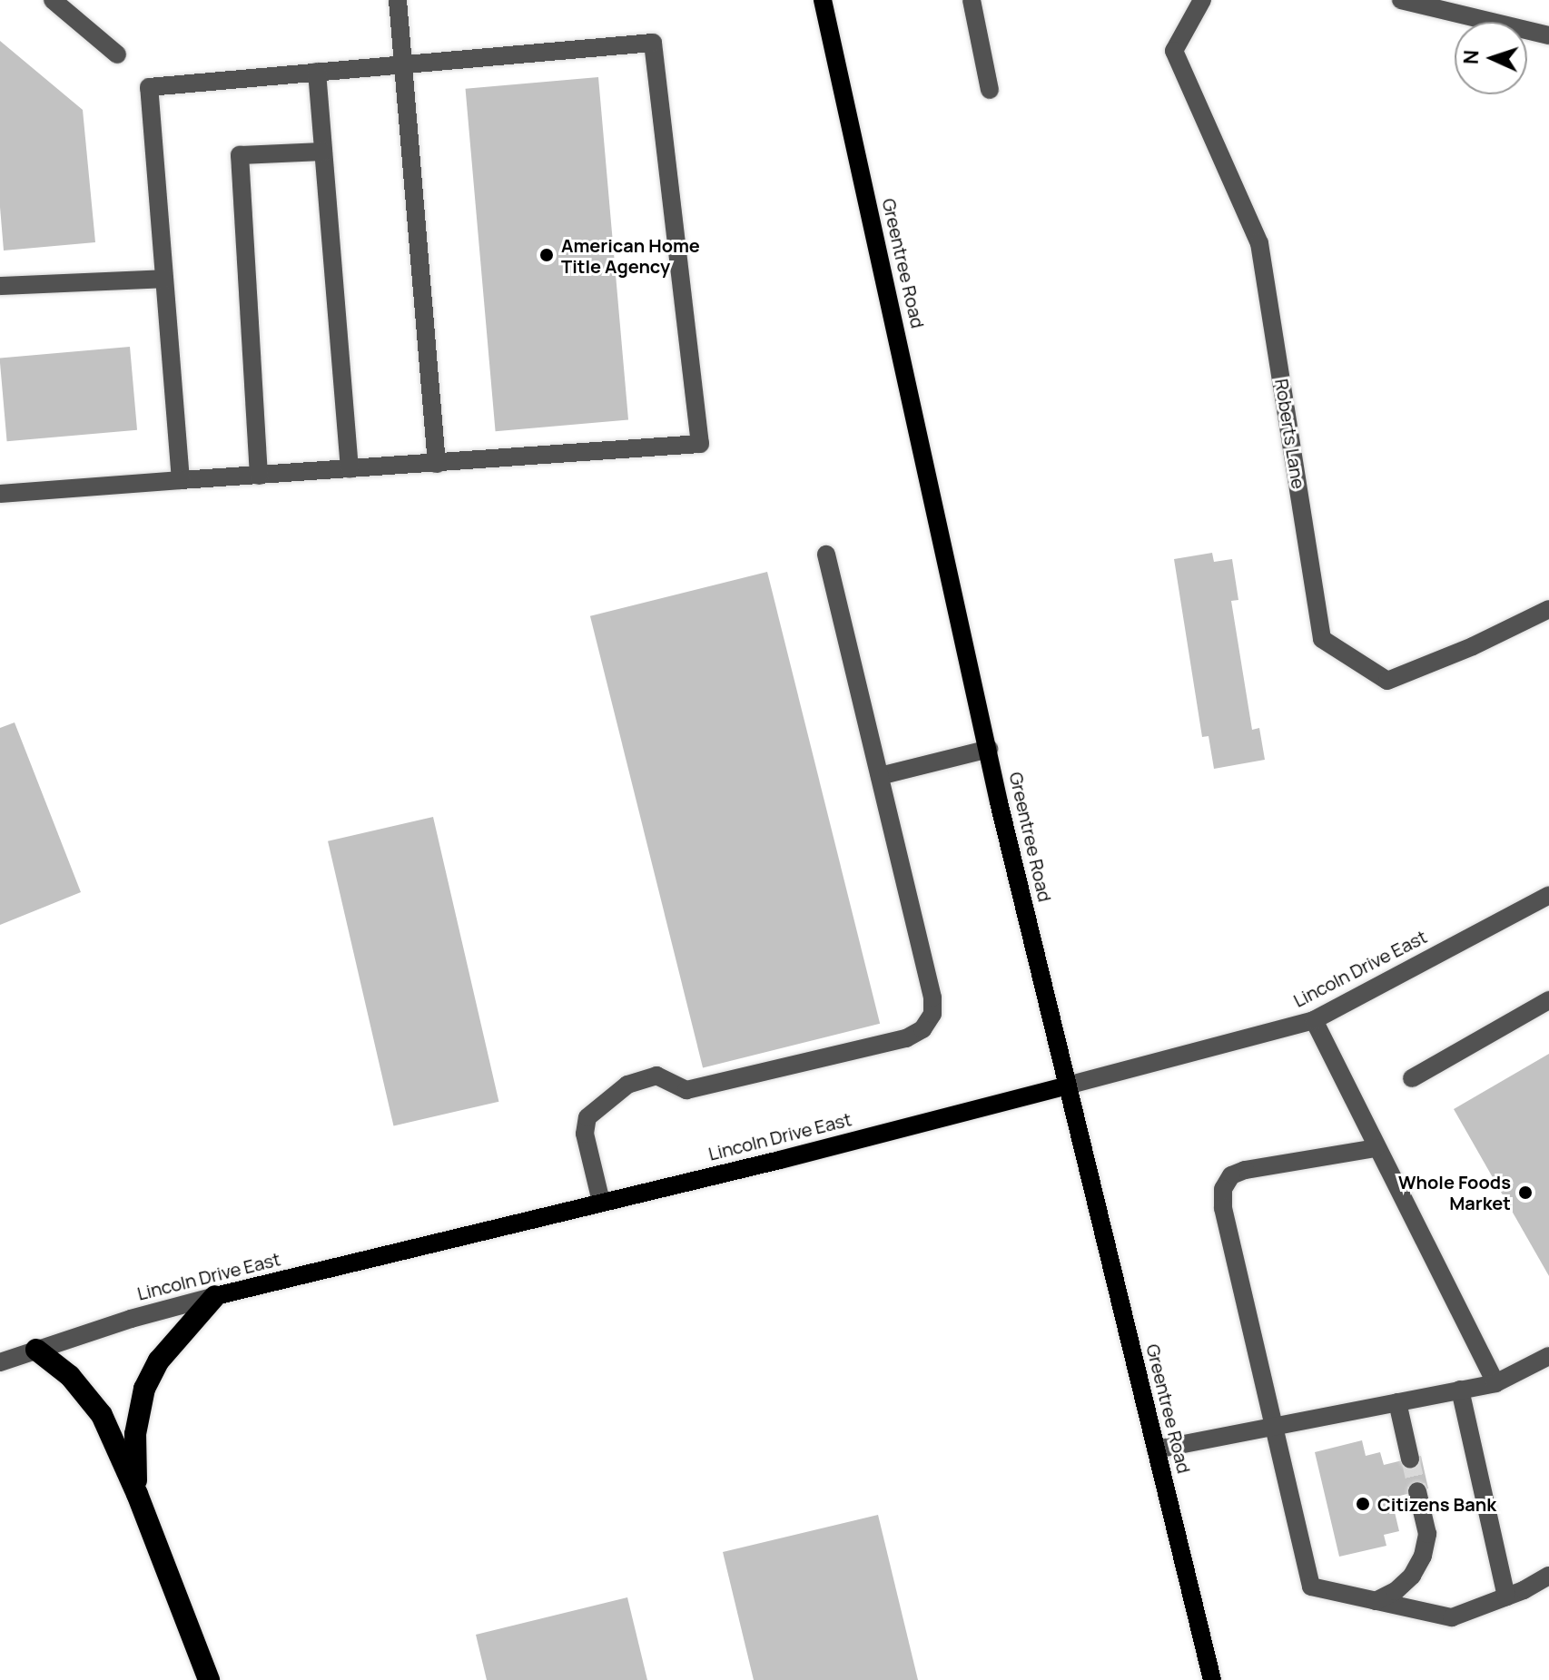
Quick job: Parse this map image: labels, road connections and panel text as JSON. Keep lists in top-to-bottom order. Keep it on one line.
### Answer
{"streets":{"main road":["Greentree Road","Lincoln Drive East"],"street":["Roberts Lane"]},"crossings":[["Greentree Road","Lincoln Drive East"]],"places":["American Home Title Agency","Whole Foods Market","Citizens Bank"],"north":"left"}
